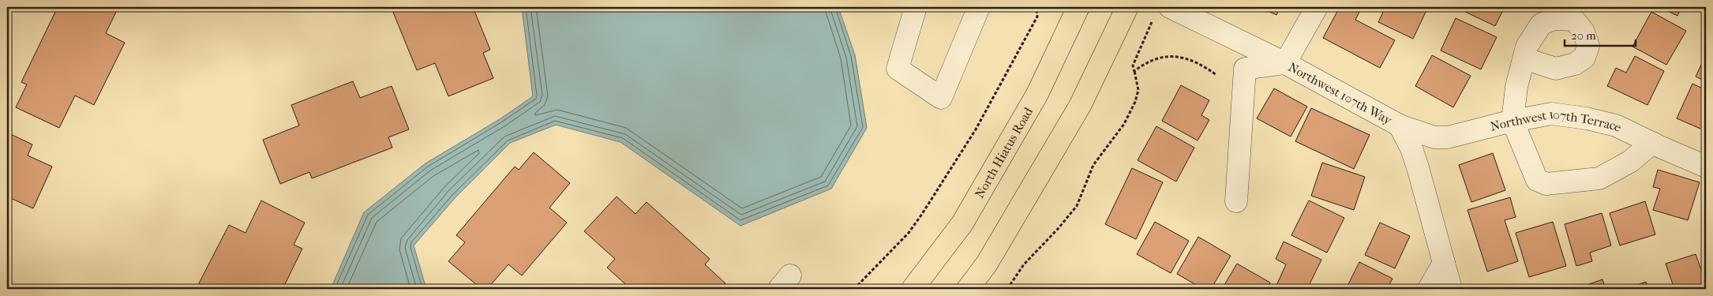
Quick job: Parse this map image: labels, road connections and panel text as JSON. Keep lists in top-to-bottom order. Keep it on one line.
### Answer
{"streets":{"main road":["North Hiatus Road"],"street":["Northwest 107th Way","Northwest 107th Terrace"]},"crossings":[["Northwest 107th Way","Northwest 107th Terrace"]],"scale_bar":"20 m"}
